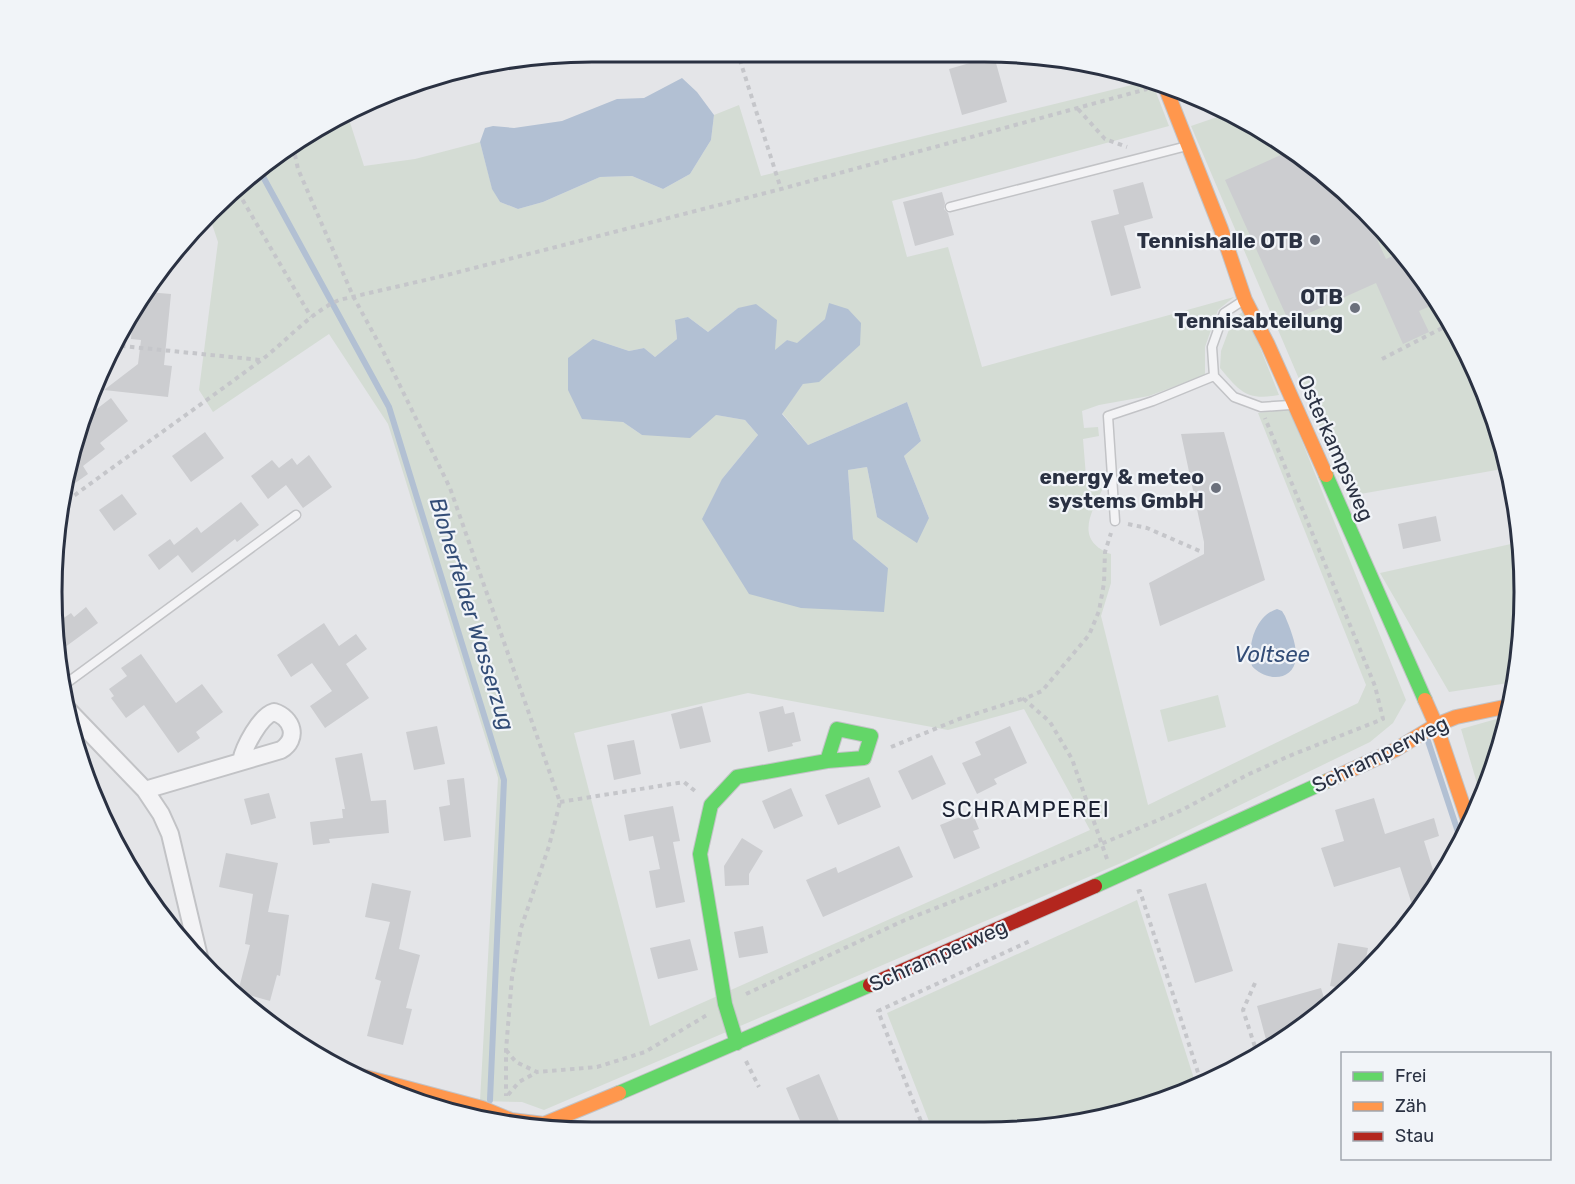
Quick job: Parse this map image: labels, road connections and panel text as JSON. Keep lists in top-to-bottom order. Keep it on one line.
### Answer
{"streets":{"street":["Osterkampsweg","Schramperweg"]},"crossings":[["Osterkampsweg","Schramperweg"]],"districts":["SCHRAMPEREI"],"water":["Bloherfelder Wasserzug","Voltsee"],"places":["Tennishalle OTB","OTB Tennisabteilung","energy & meteo systems GmbH"],"legend":["Frei","Zäh","Stau"]}
